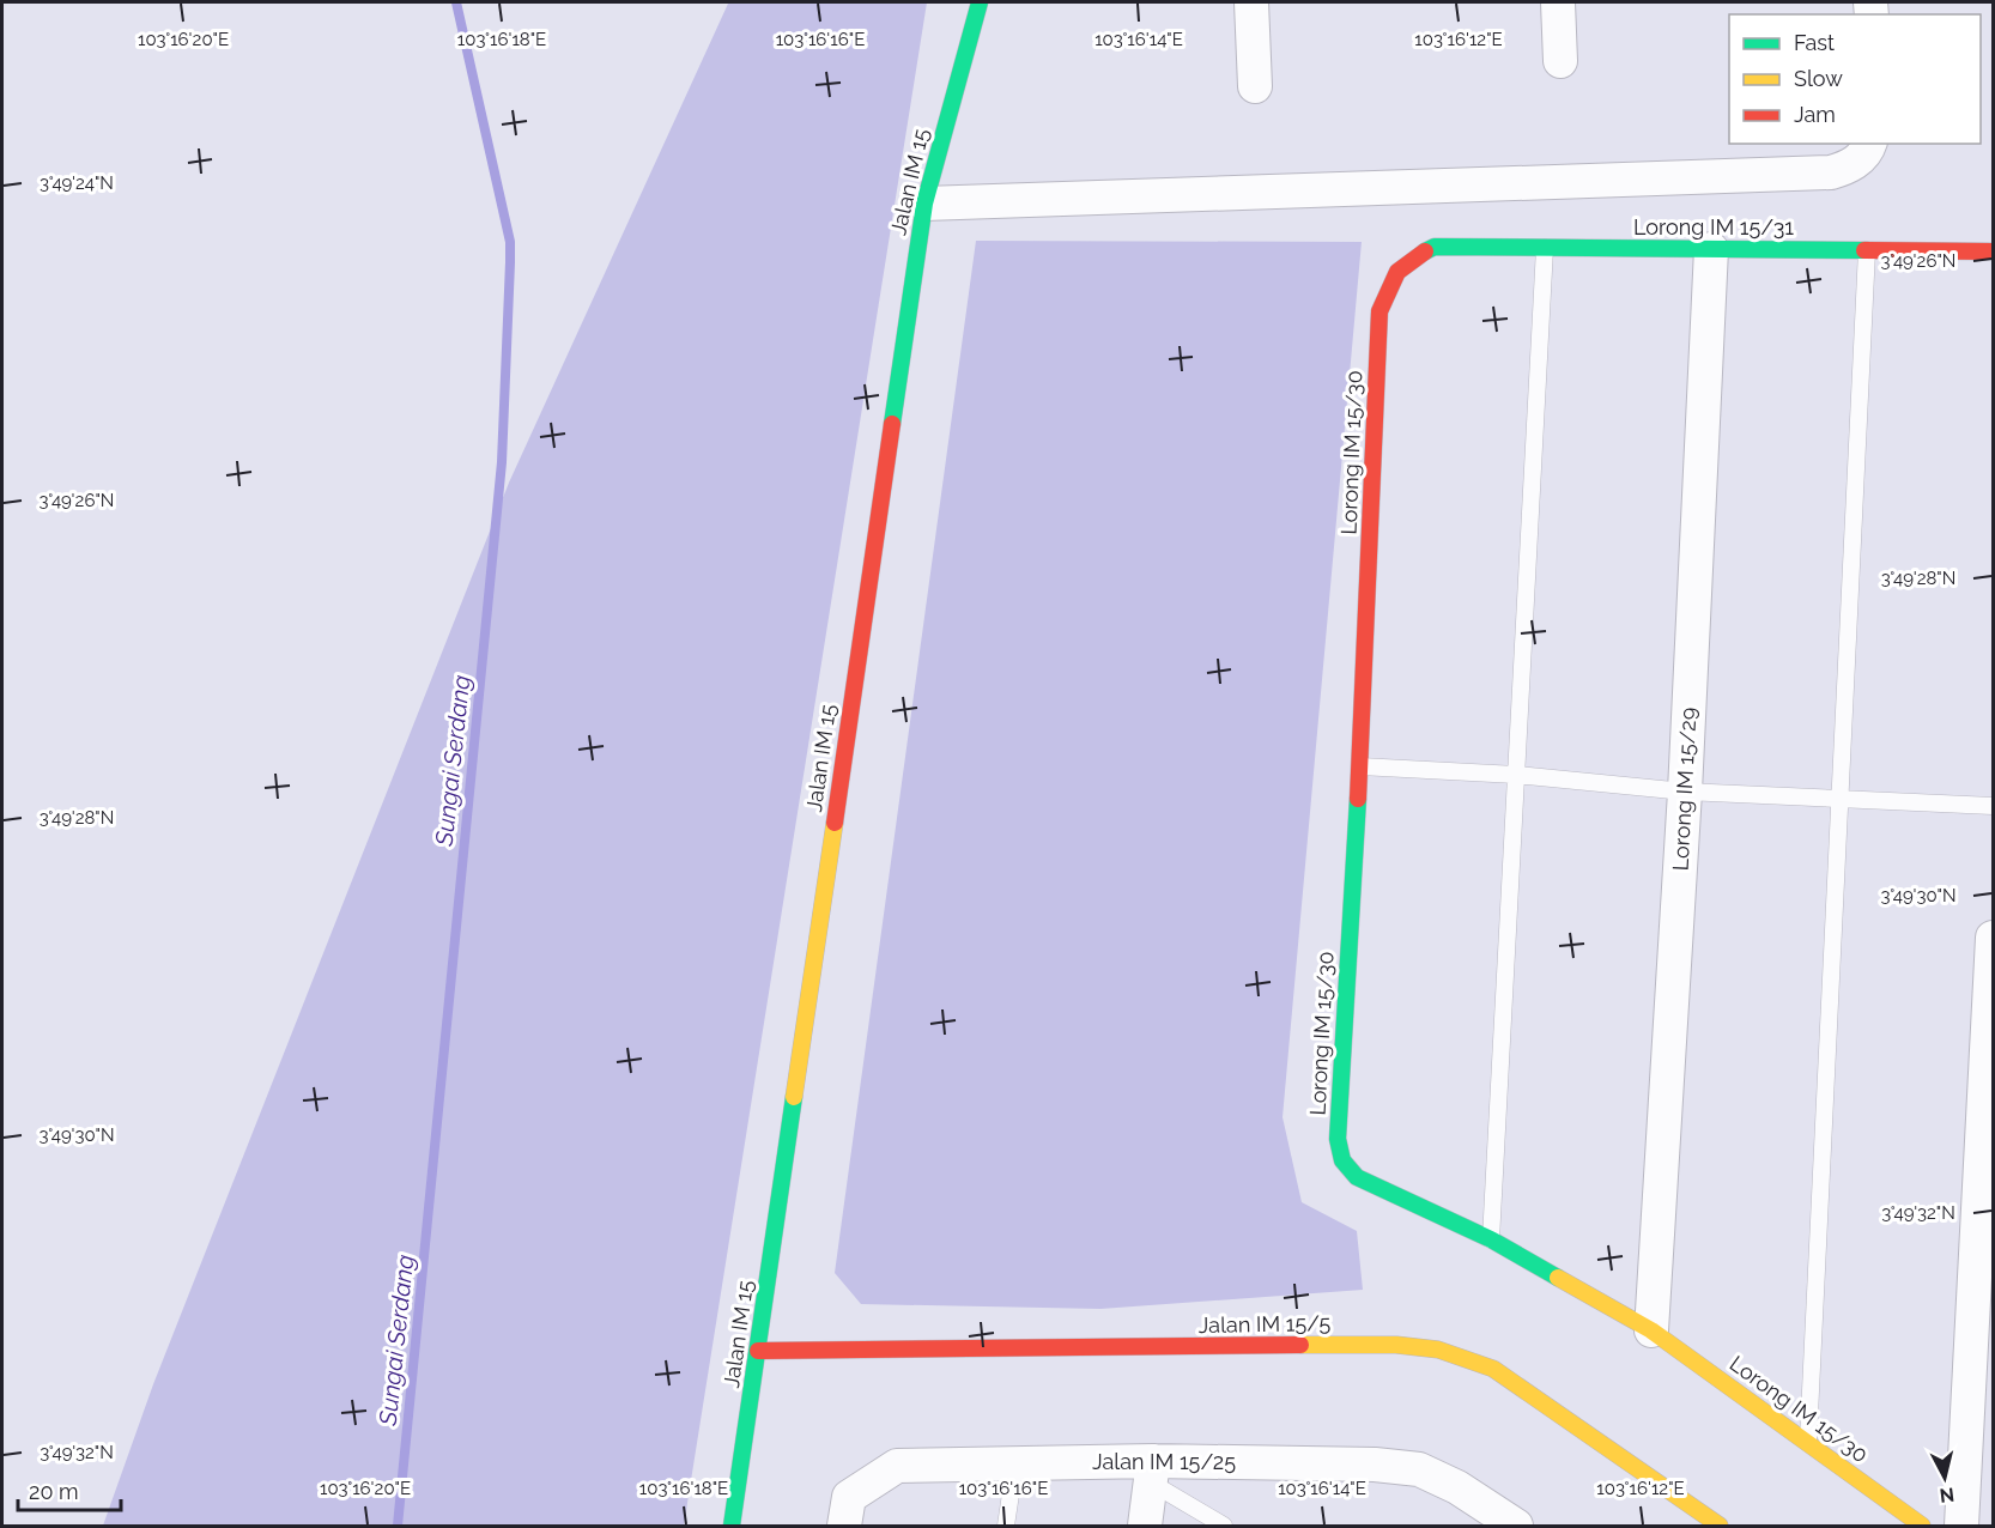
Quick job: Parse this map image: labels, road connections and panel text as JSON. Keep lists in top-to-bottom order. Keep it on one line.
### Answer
{"streets":{"street":["Jalan IM 15","Lorong IM 15/31","Lorong IM 15/30","Lorong IM 15/29","Jalan IM 15/5","Jalan IM 15/25"]},"crossings":[["Jalan IM 15","Jalan IM 15/5"],["Lorong IM 15/31","Lorong IM 15/30"],["Lorong IM 15/31","Lorong IM 15/29"],["Lorong IM 15/30","Lorong IM 15/29"]],"water":["Sungai Serdang"],"legend":["Fast","Slow","Jam"],"scale_bar":"20 m","north":"bottom","coordinates":["103°16'20\"E","103°16'18\"E","103°16'16\"E","103°16'14\"E","103°16'12\"E","3°49'24\"N","3°49'26\"N","3°49'28\"N","3°49'30\"N","3°49'32\"N"]}
